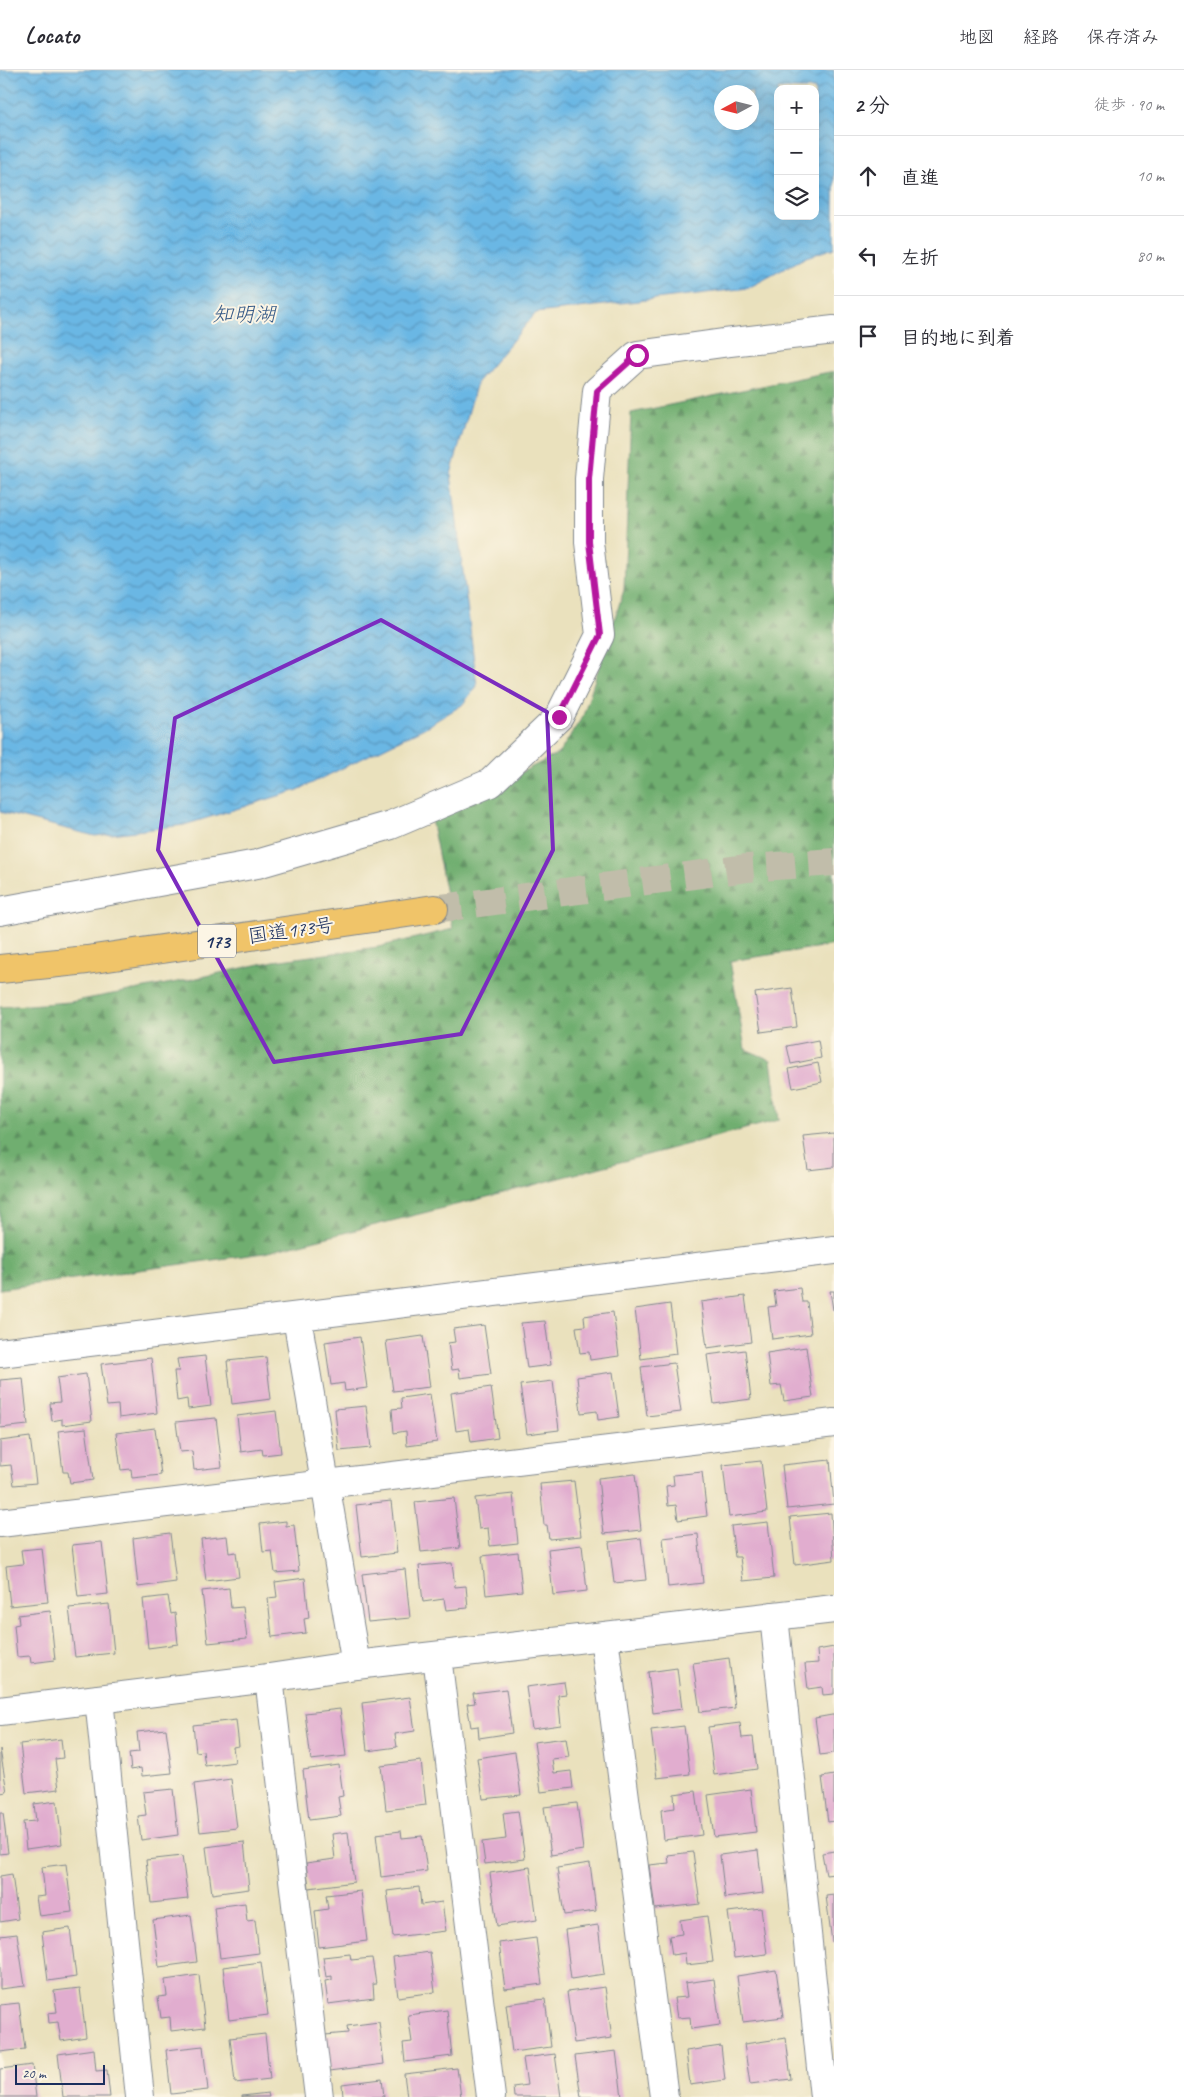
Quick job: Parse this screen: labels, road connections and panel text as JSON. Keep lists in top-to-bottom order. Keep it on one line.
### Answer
{"streets":{"highway":["国道173号","173"]},"water":["知明湖"],"scale_bar":"20 m","north":"left","page":{"header":"Locato","nav":["地図","経路","保存済み"],"heading":["2 分","徒歩 · 90 m"],"map_buttons":["+","−"],"list":[["直進","10 m"],["左折","80 m"],"目的地に到着"],"scale":"20 m"}}
